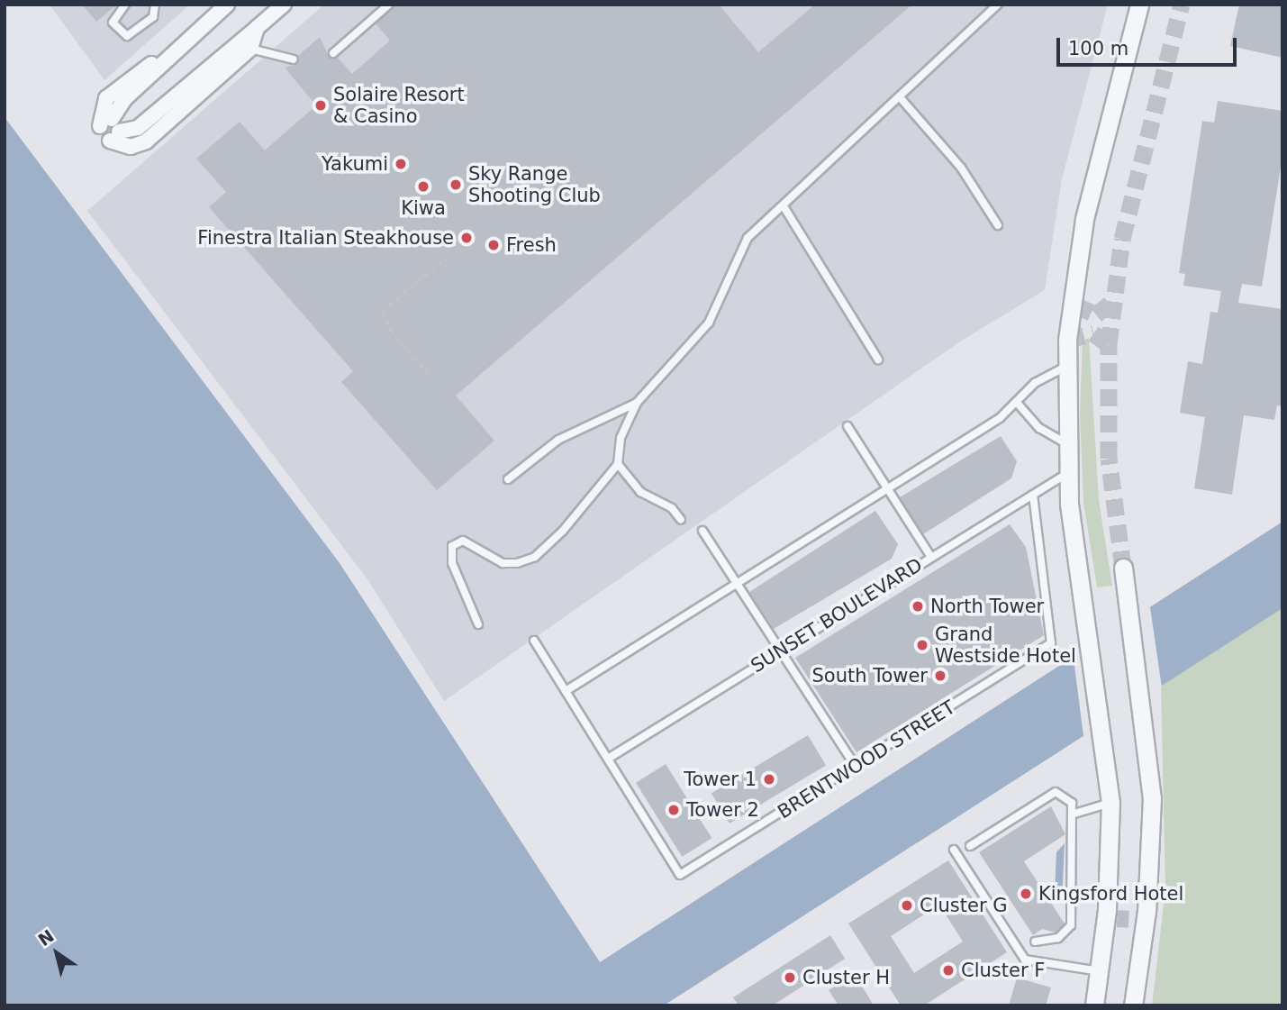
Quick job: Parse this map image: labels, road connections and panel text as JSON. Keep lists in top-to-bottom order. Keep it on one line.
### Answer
{"streets":{"lane":["SUNSET BOULEVARD","BRENTWOOD STREET"]},"crossings":[["SUNSET BOULEVARD","BRENTWOOD STREET"]],"places":["Solaire Resort & Casino","Yakumi","Sky Range Shooting Club","Kiwa","Finestra Italian Steakhouse","Fresh","North Tower","Grand Westside Hotel","South Tower","Tower 1","Tower 2","Kingsford Hotel","Cluster G","Cluster F","Cluster H"],"scale_bar":"100 m","north":"top left"}
